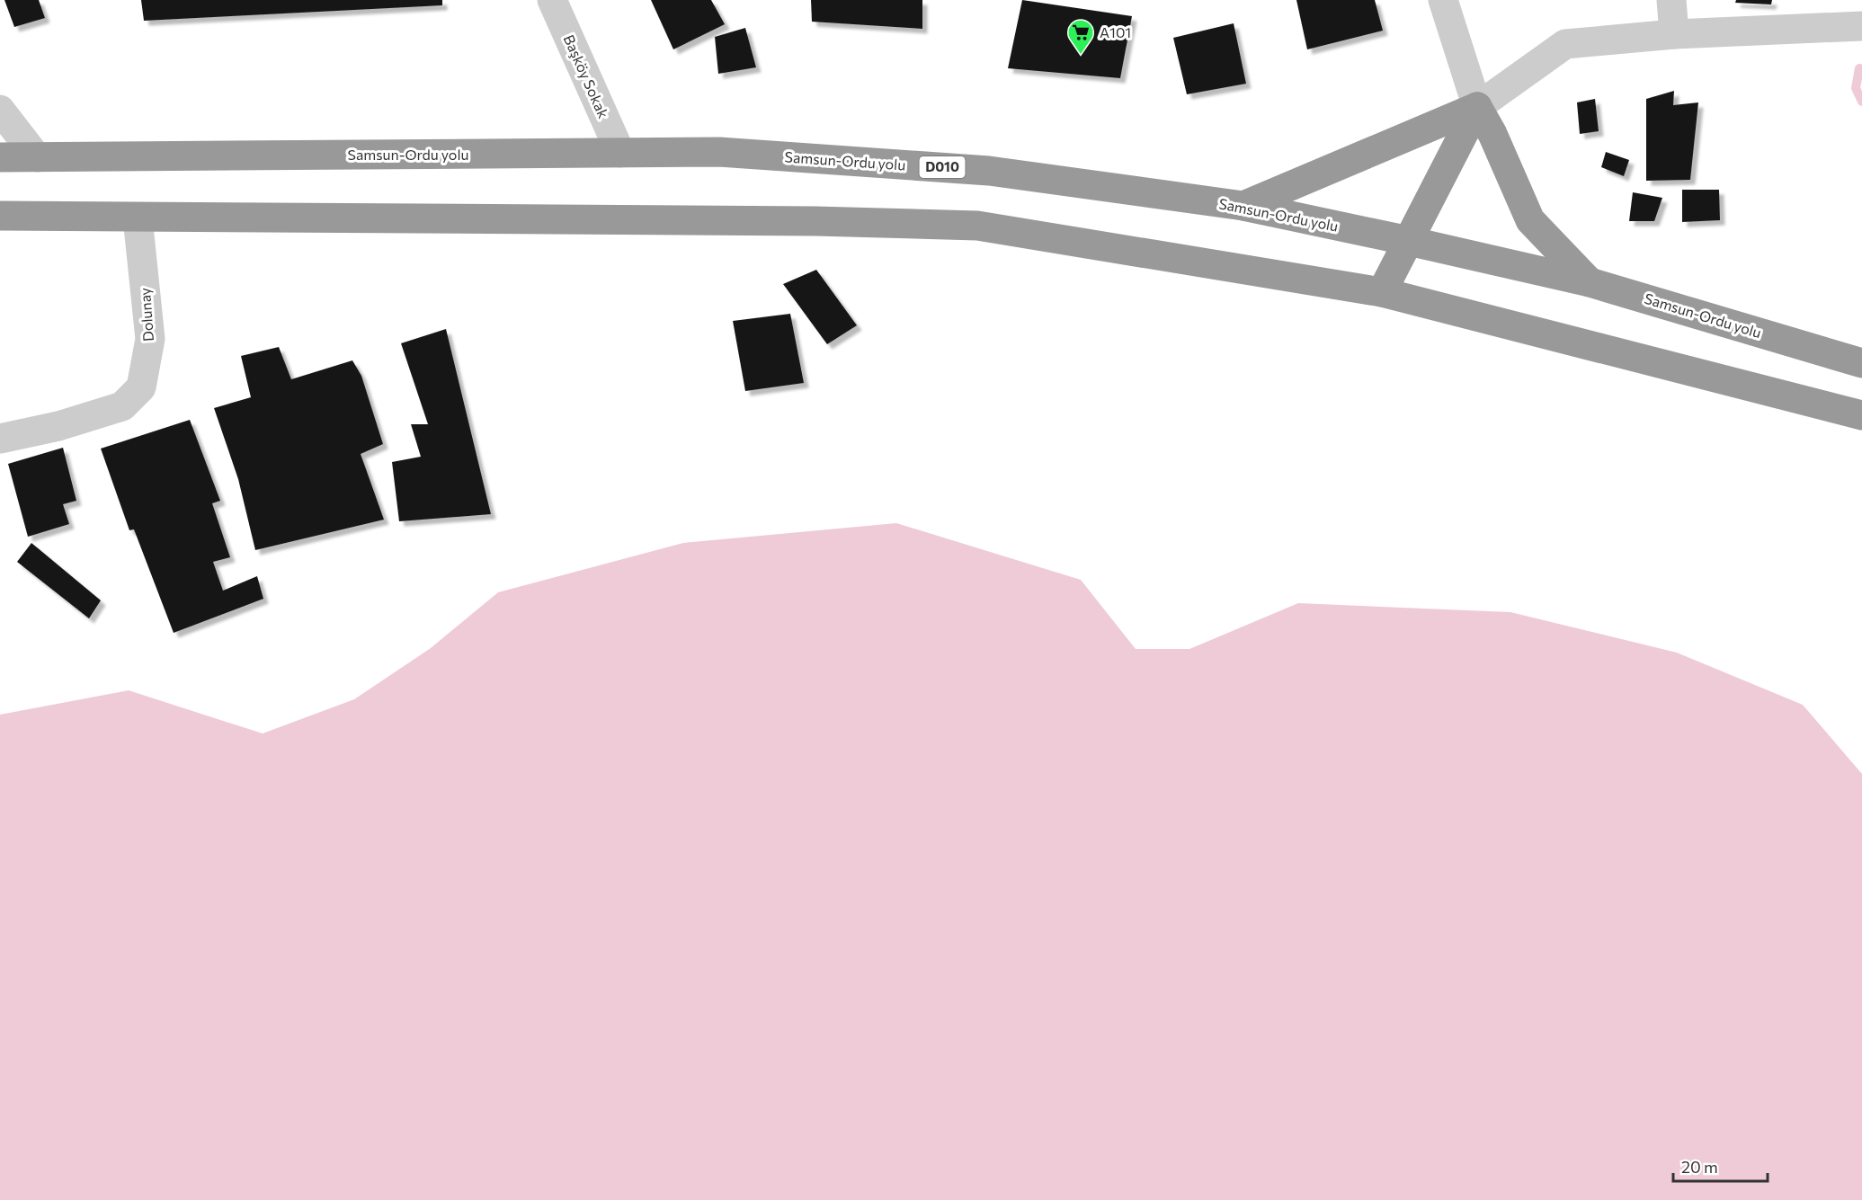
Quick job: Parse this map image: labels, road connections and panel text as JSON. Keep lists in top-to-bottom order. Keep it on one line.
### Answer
{"streets":{"highway":["Samsun-Ordu yolu","D010"],"street":["Başköy Sokak","Dolunay"]},"crossings":[["Başköy Sokak","Samsun-Ordu yolu"]],"places":{"supermarket":["A101"]},"scale_bar":"20 m"}
